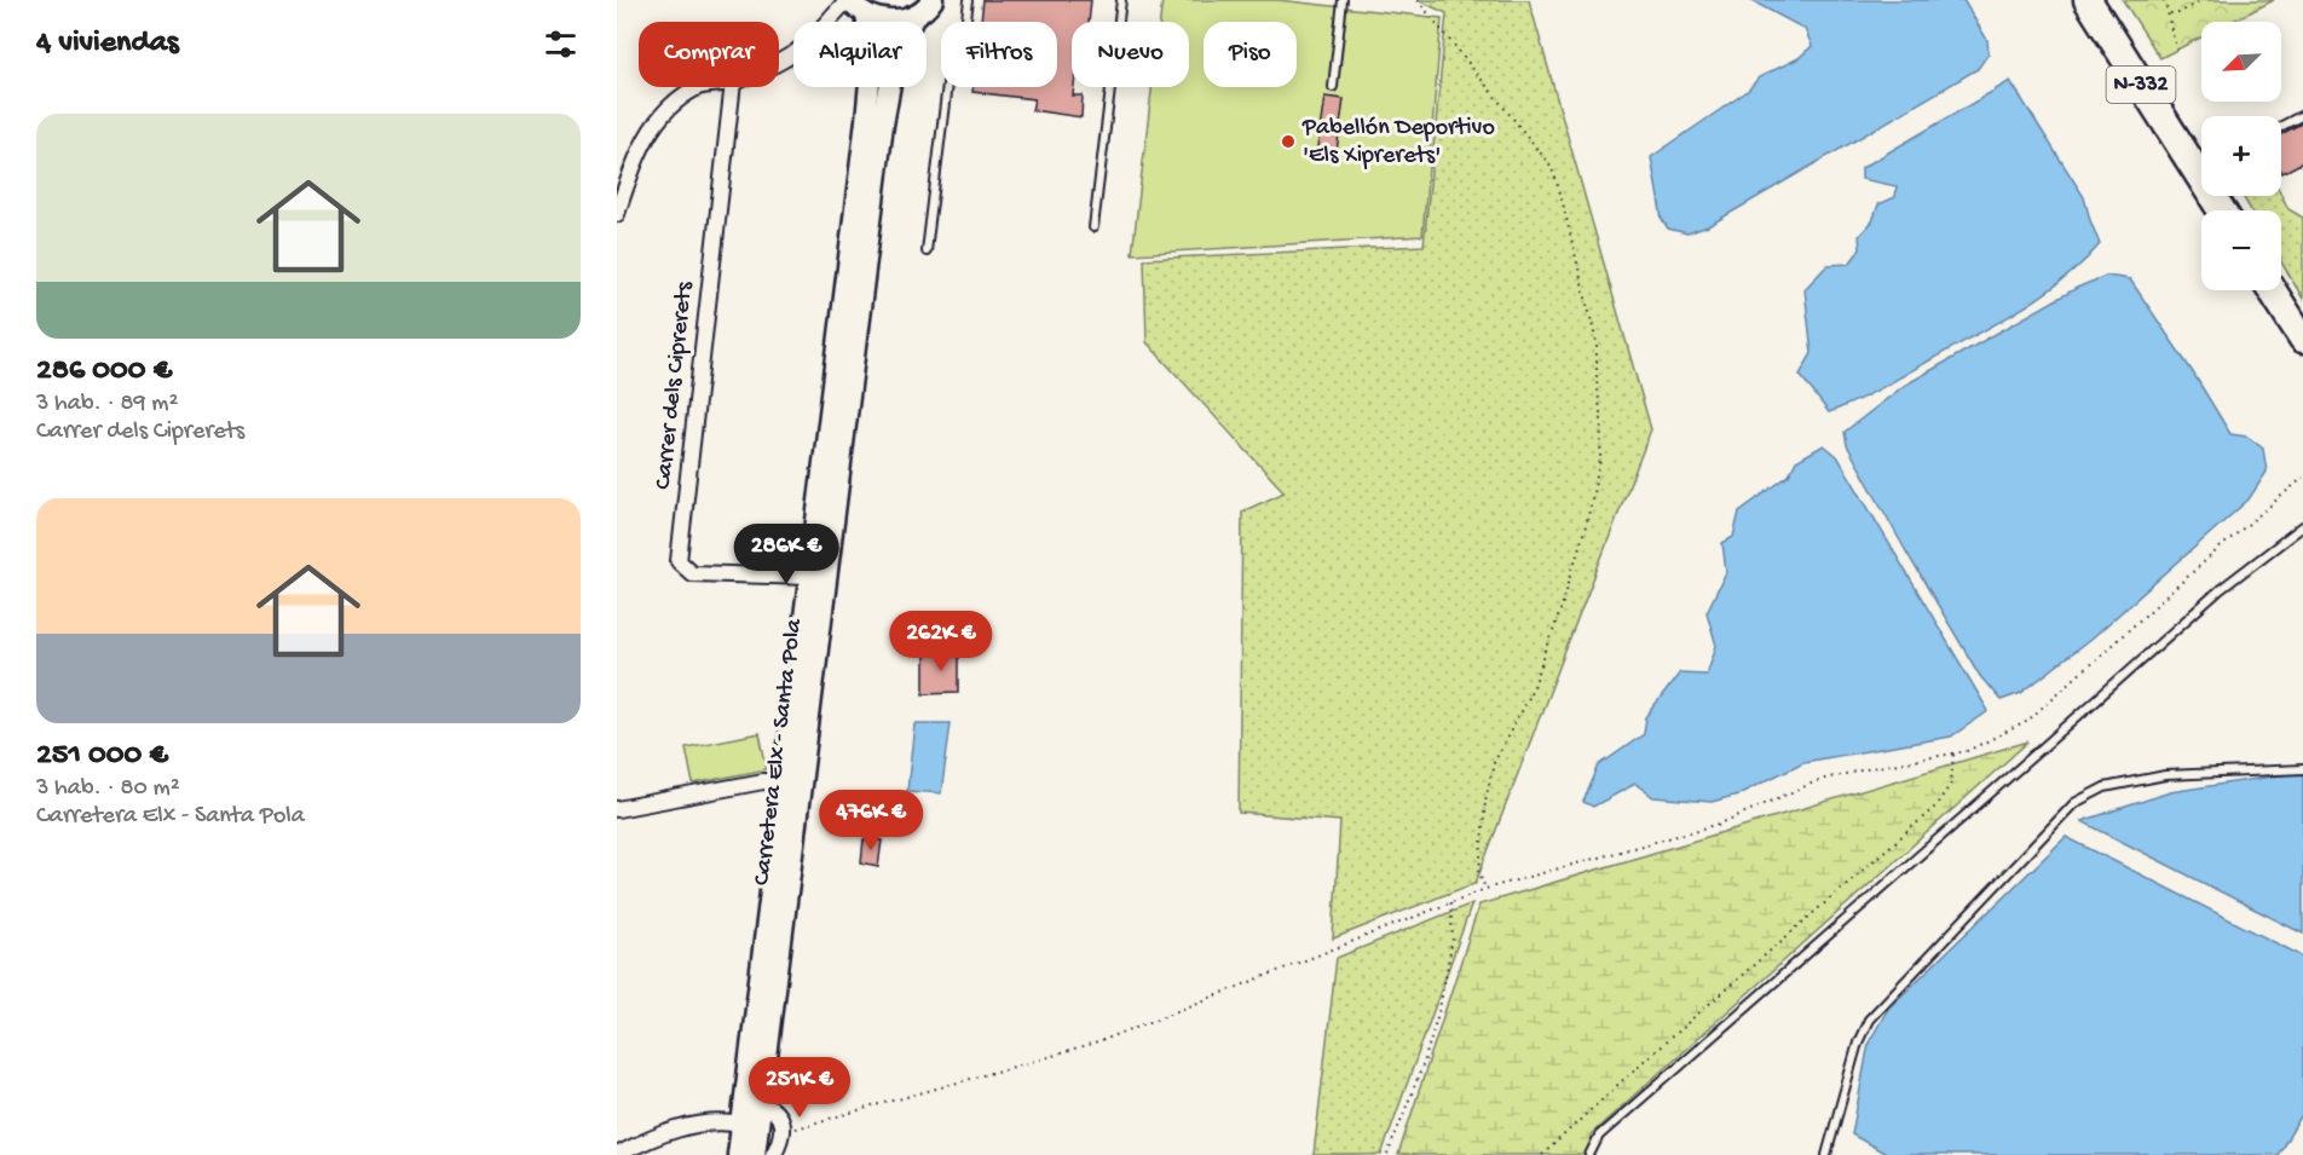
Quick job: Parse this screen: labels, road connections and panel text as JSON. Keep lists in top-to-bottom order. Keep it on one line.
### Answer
{"streets":{"highway":["N-332"],"main road":["Carretera Elx - Santa Pola"],"street":["Carrer dels Ciprerets"]},"crossings":[["Carrer dels Ciprerets","Carretera Elx - Santa Pola"]],"places":["Pabellón Deportivo 'Els Xiprerets'"],"north":"bottom left","page":{"heading":"4 viviendas","map_buttons":["+","−"],"chip":["Comprar","Alquilar","Filtros","Nuevo","Piso"],"list":[{"name":"286 000 €","note":"3 hab. · 89 m² · Carrer dels Ciprerets"},{"name":"251 000 €","note":"3 hab. · 80 m² · Carretera Elx - Santa Pola"}],"price":["286K €","262K €","476K €","251K €"]}}
